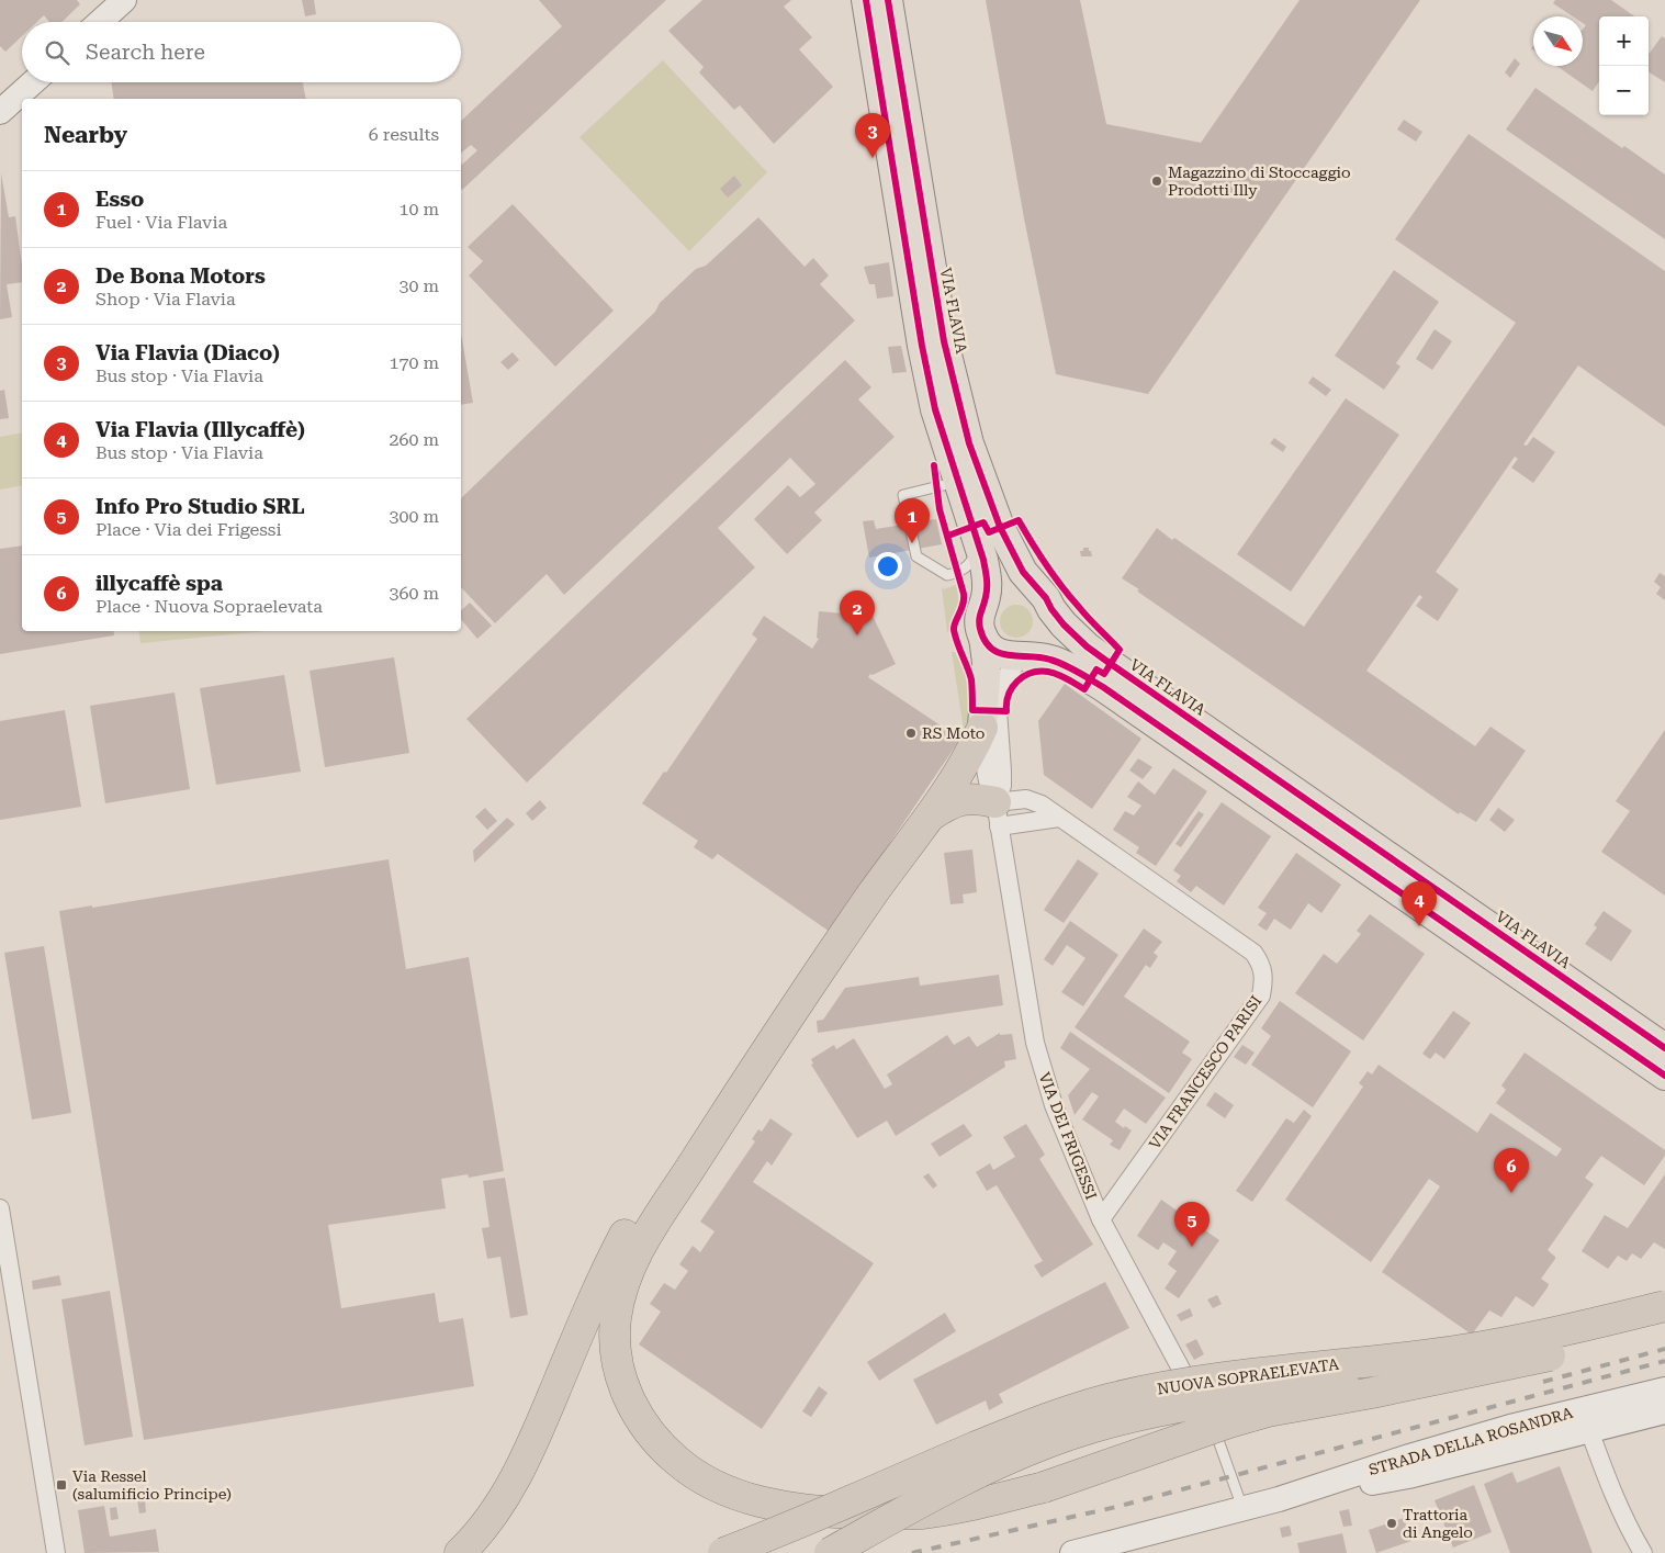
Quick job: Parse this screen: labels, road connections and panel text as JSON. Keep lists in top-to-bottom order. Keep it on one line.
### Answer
{"streets":{"highway":["NUOVA SOPRAELEVATA"],"main road":["VIA FLAVIA","STRADA DELLA ROSANDRA"],"street":["VIA FRANCESCO PARISI","VIA DEI FRIGESSI"]},"crossings":[["VIA FLAVIA","VIA DEI FRIGESSI"],["VIA FRANCESCO PARISI","VIA DEI FRIGESSI"]],"places":{"other":["Magazzino di Stoccaggio Prodotti Illy","RS Moto","Trattoria di Angelo"],"transit":["Via Ressel (salumificio Principe)"]},"north":"bottom right","page":{"map_buttons":["+","−"],"search":"Search here","heading":["Nearby","6 results"],"pins":["3","1","2","4","6","5"],"list":[{"mark":"1","name":"Esso","note":"Fuel · Via Flavia","value":"10 m"},{"mark":"2","name":"De Bona Motors","note":"Shop · Via Flavia","value":"30 m"},{"mark":"3","name":"Via Flavia (Diaco)","note":"Bus stop · Via Flavia","value":"170 m"},{"mark":"4","name":"Via Flavia (Illycaffè)","note":"Bus stop · Via Flavia","value":"260 m"},{"mark":"5","name":"Info Pro Studio SRL","note":"Place · Via dei Frigessi","value":"300 m"},{"mark":"6","name":"illycaffè spa","note":"Place · Nuova Sopraelevata","value":"360 m"}]}}
